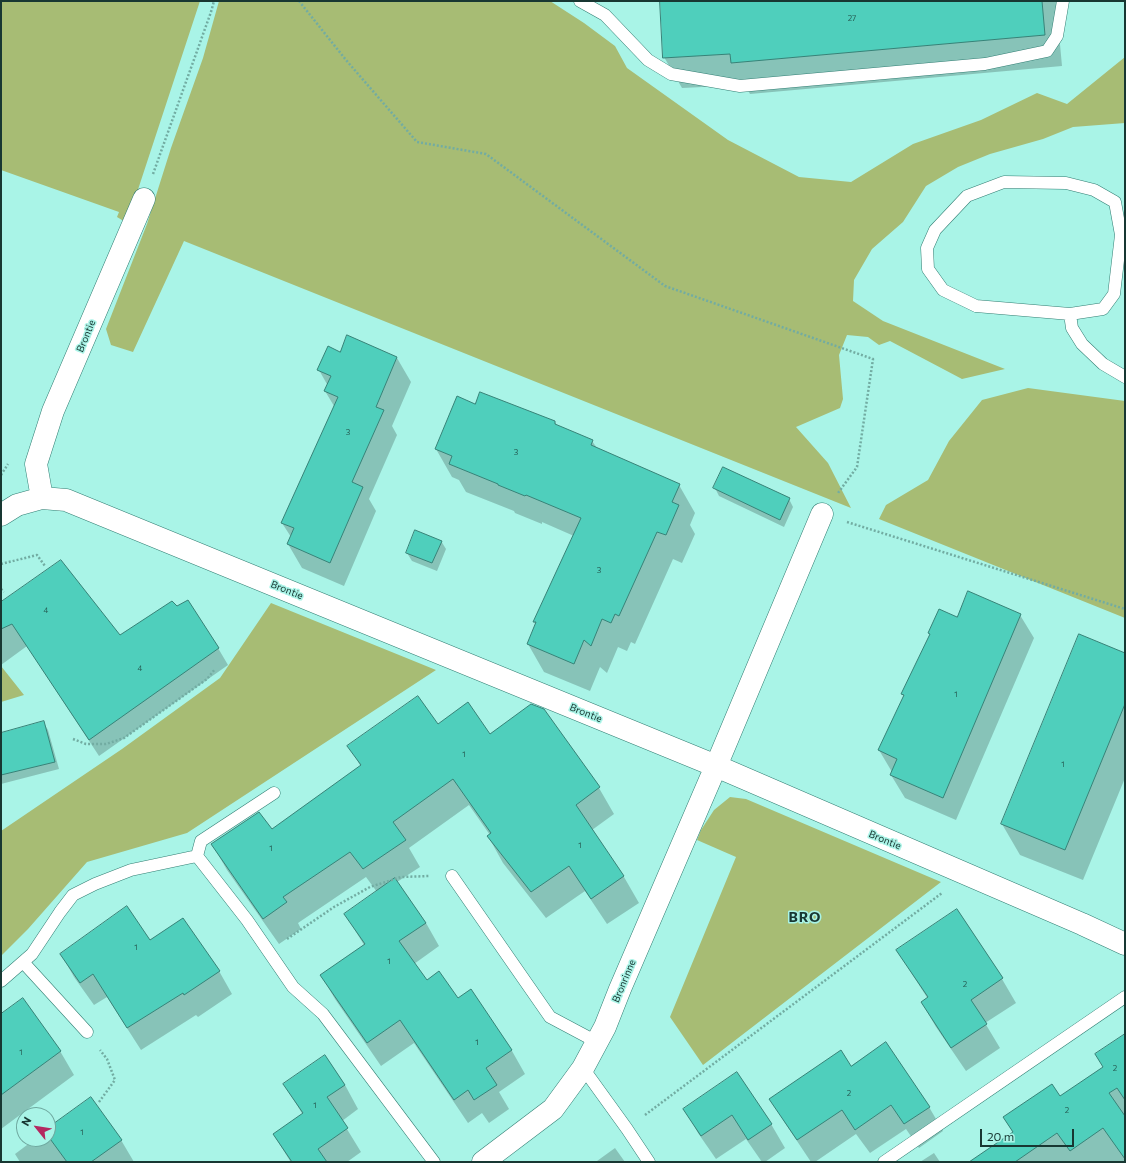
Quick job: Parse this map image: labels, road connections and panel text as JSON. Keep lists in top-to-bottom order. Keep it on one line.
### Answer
{"streets":{"street":["Brontie","Bronrinne"]},"crossings":[["Brontie","Bronrinne"]],"districts":["BRO"],"house_numbers":["27","3","3","3","4","4","1","1","1","1","1","1","1","2","1","1","2","2","1","2","1"],"scale_bar":"20 m","north":"top left"}
